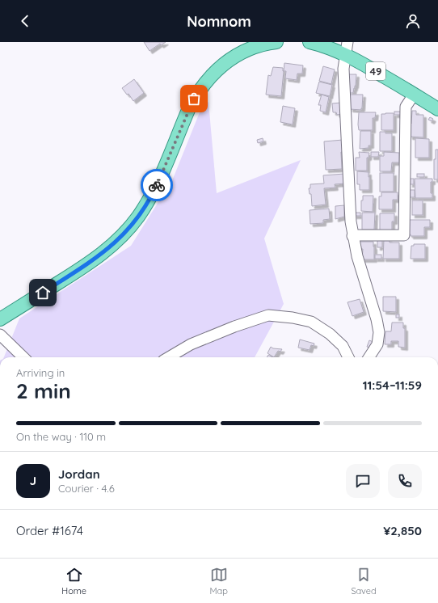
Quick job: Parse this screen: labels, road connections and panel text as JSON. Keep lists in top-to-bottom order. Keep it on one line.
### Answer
{"streets":{"main road":["49"]},"page":{"header":"Nomnom","heading":["2 min","Arriving in","11:54–11:59"],"panel":["Jordan","Courier · 4.6","Order #1674","¥2,850"],"bar":"On the way · 110 m","round":"J","tabs":["Home","Map","Saved"]}}
